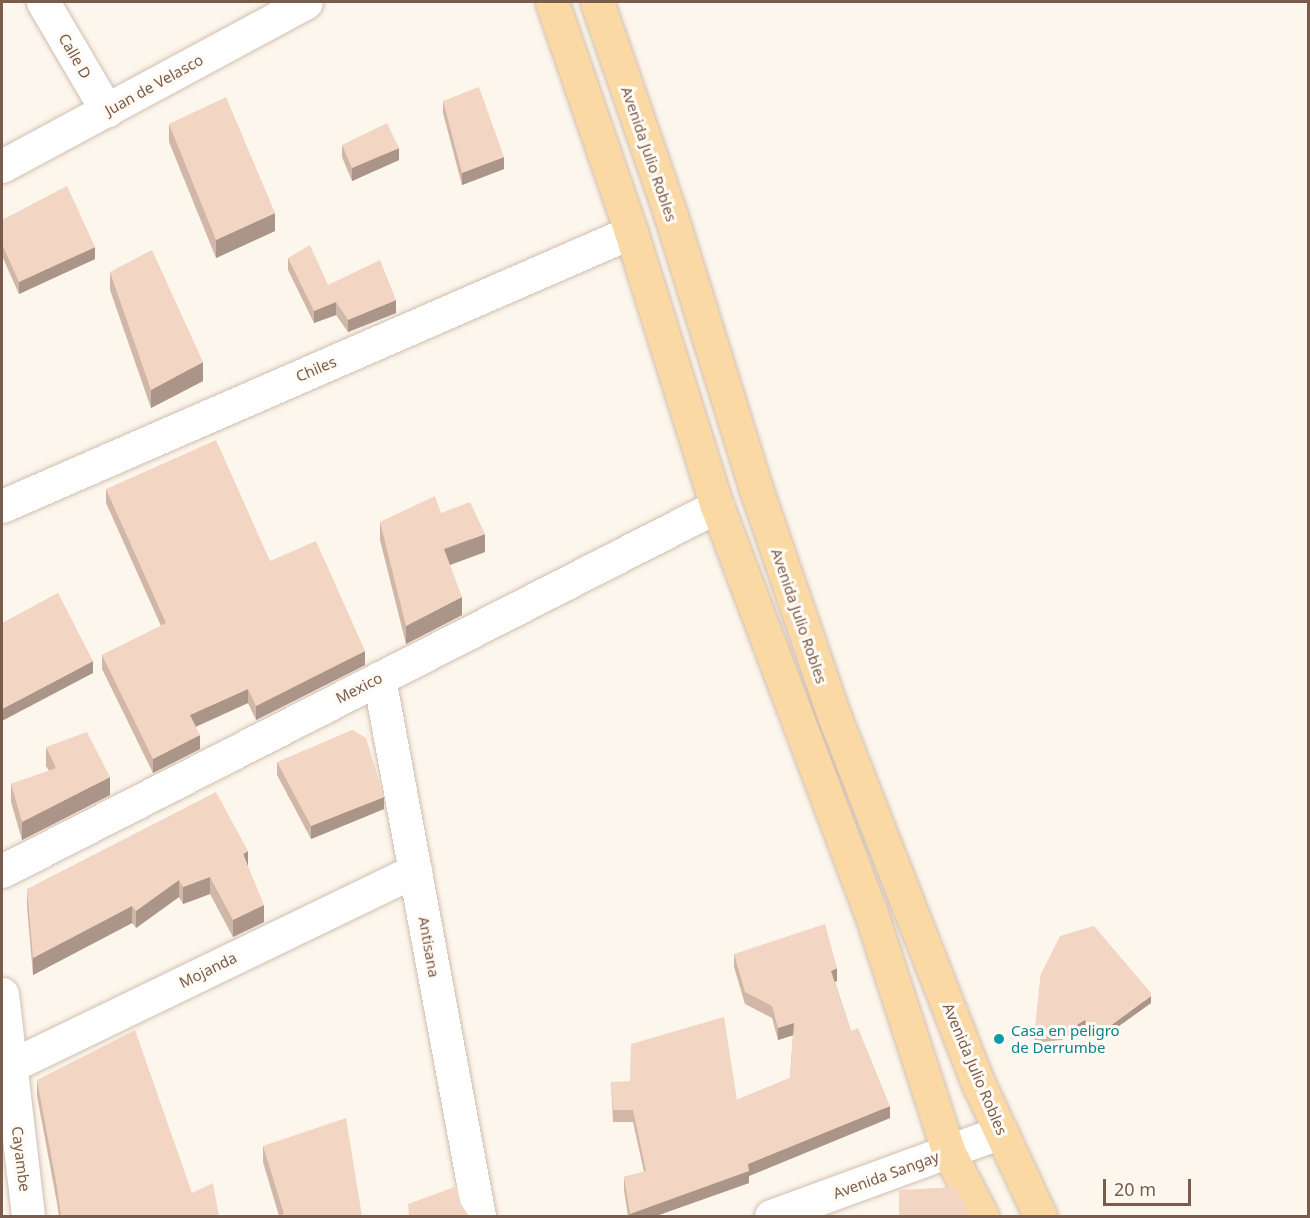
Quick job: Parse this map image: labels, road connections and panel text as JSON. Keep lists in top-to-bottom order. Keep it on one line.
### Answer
{"streets":{"main road":["Avenida Julio Robles"],"street":["Calle D","Juan de Velasco","Chiles","Mexico","Antisana","Mojanda","Cayambe","Avenida Sangay"]},"crossings":[["Calle D","Juan de Velasco"],["Avenida Julio Robles","Avenida Sangay"],["Mexico","Antisana"],["Antisana","Mojanda"],["Mojanda","Cayambe"]],"places":["Casa en peligro de Derrumbe"],"scale_bar":"20 m"}
